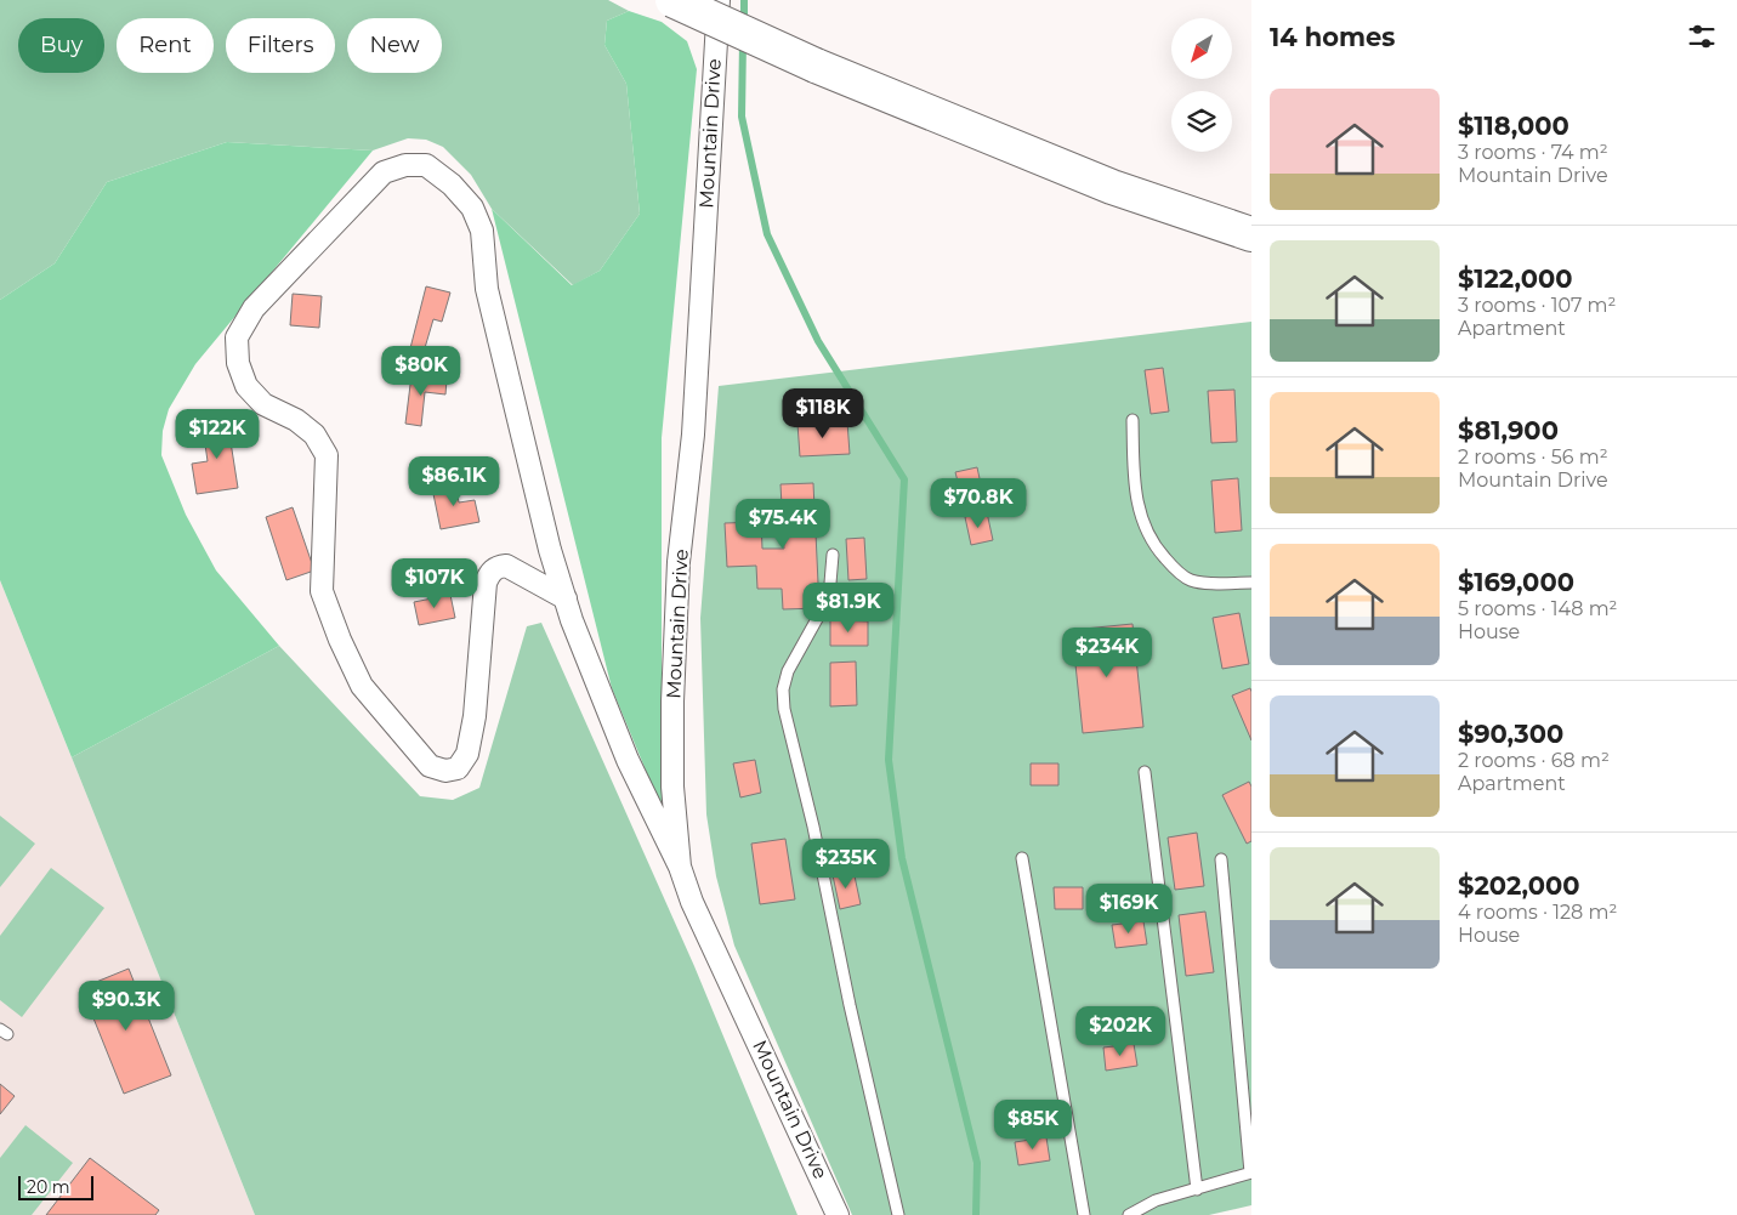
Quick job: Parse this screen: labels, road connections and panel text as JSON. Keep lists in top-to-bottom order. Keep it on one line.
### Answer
{"streets":{"street":["Mountain Drive"]},"scale_bar":"20 m","north":"bottom left","page":{"heading":"14 homes","chip":["Buy","Rent","Filters","New"],"list":[{"name":"$118,000","note":"3 rooms · 74 m² · Mountain Drive"},{"name":"$122,000","note":"3 rooms · 107 m² · Apartment"},{"name":"$81,900","note":"2 rooms · 56 m² · Mountain Drive"},{"name":"$169,000","note":"5 rooms · 148 m² · House"},{"name":"$90,300","note":"2 rooms · 68 m² · Apartment"},{"name":"$202,000","note":"4 rooms · 128 m² · House"}],"price":["$80K","$118K","$122K","$86.1K","$70.8K","$75.4K","$107K","$81.9K","$234K","$235K","$169K","$90.3K","$202K","$85K"],"scale":"20 m"}}
